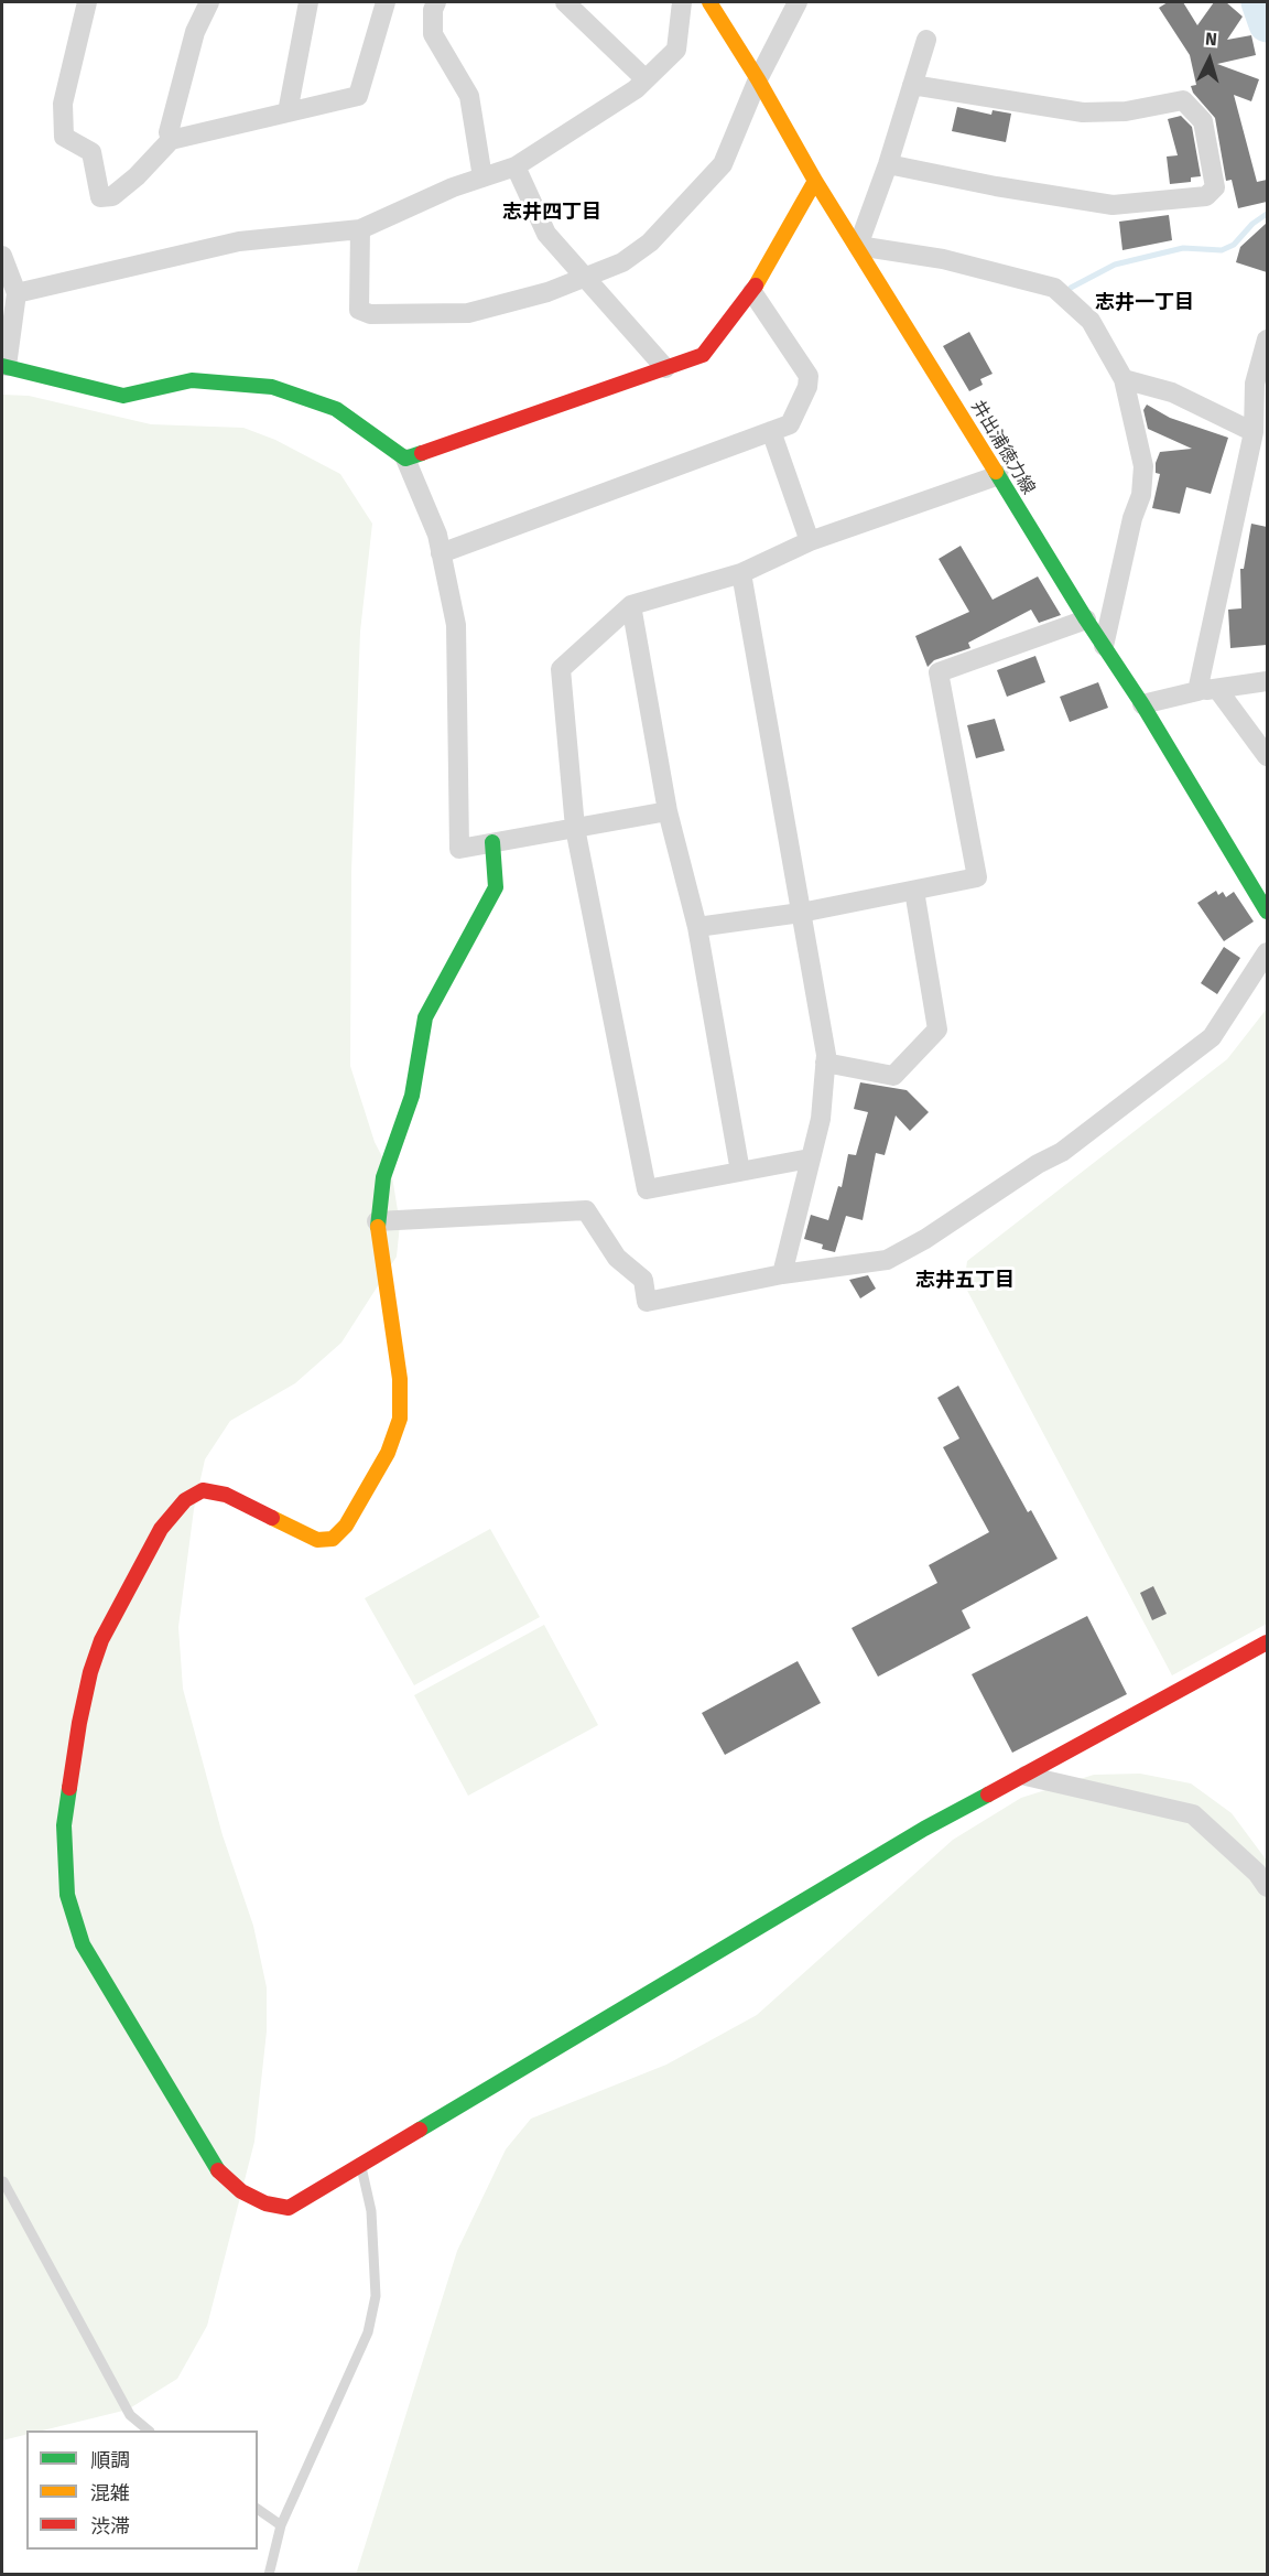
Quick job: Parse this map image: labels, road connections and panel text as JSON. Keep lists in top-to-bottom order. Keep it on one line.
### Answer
{"streets":{"street":["井出浦徳力線"]},"districts":["志井四丁目","志井一丁目","志井五丁目"],"legend":["順調","混雑","渋滞"],"north":"top"}
